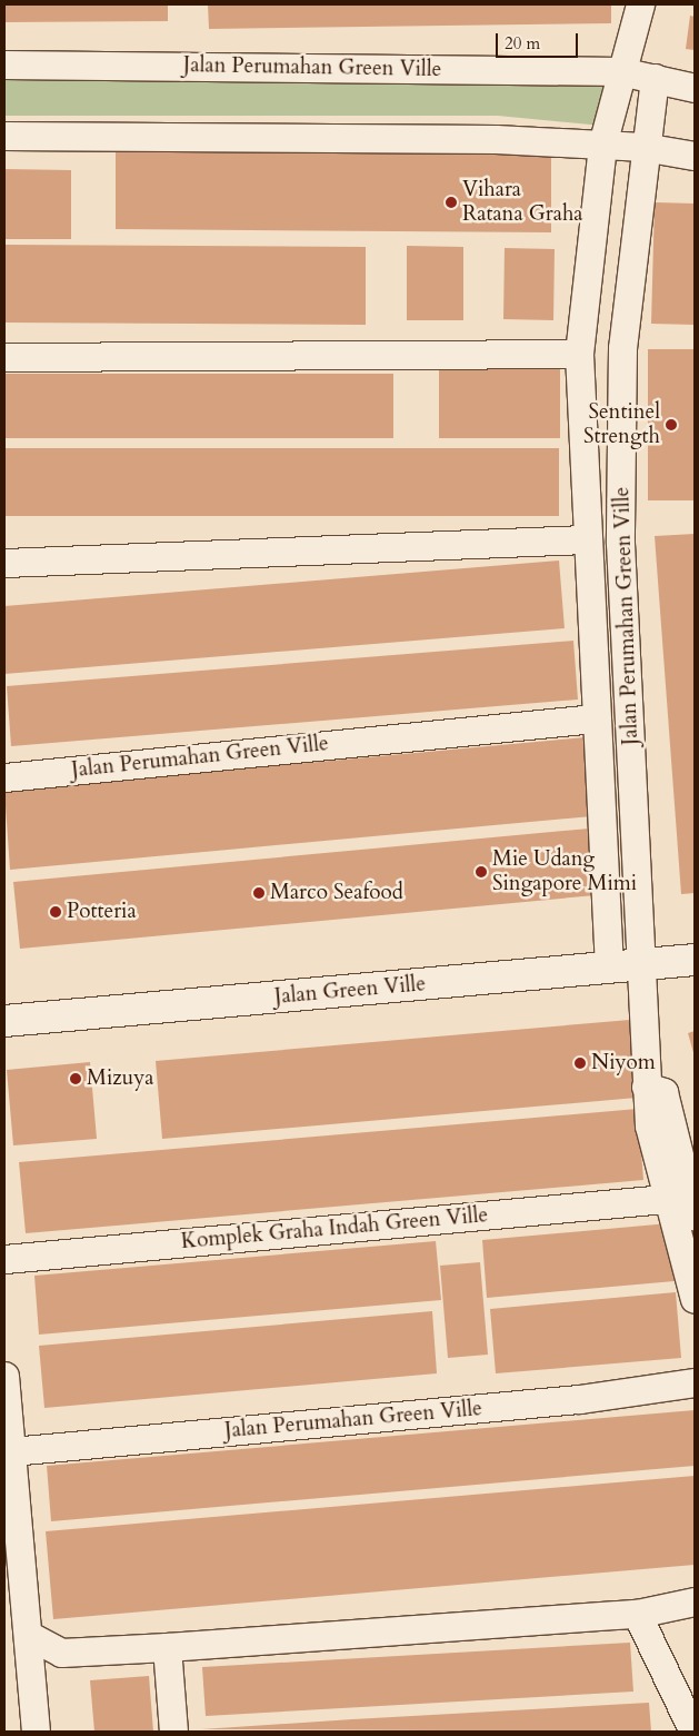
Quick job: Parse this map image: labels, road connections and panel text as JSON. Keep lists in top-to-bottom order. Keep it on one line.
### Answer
{"streets":{"street":["Jalan Perumahan Green Ville","Jalan Green Ville","Komplek Graha Indah Green Ville"]},"crossings":[["Jalan Perumahan Green Ville","Jalan Green Ville"],["Jalan Perumahan Green Ville","Komplek Graha Indah Green Ville"]],"places":["Vihara Ratana Graha","Sentinel Strength","Mie Udang Singapore Mimi","Marco Seafood","Potteria","Niyom","Mizuya"],"scale_bar":"20 m"}
